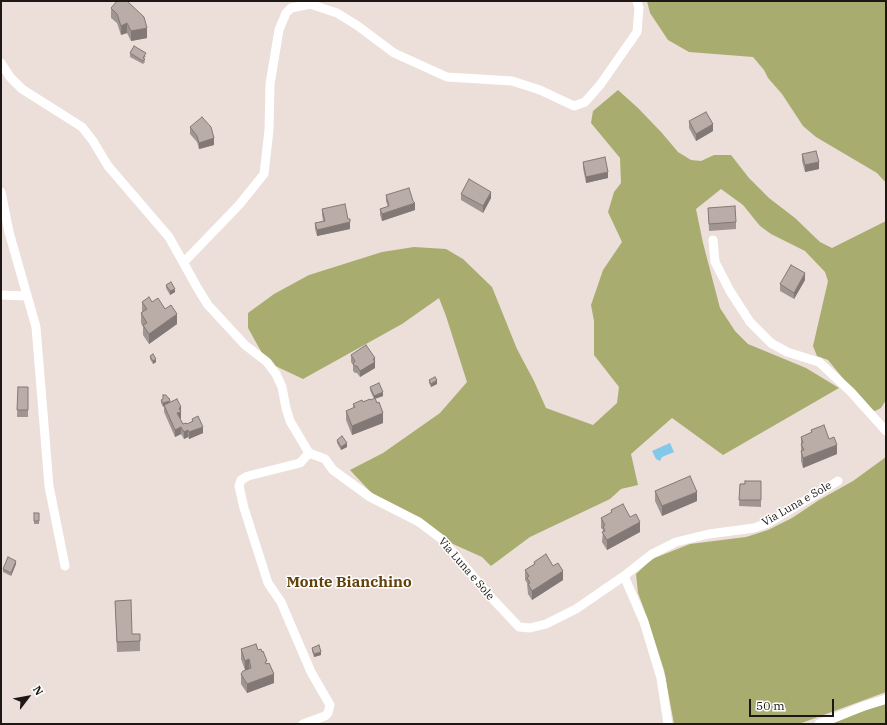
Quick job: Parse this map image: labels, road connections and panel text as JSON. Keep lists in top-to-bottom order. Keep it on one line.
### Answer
{"streets":{"street":["Via Luna e Sole"]},"districts":["Monte Bianchino"],"scale_bar":"50 m","north":"top right"}
